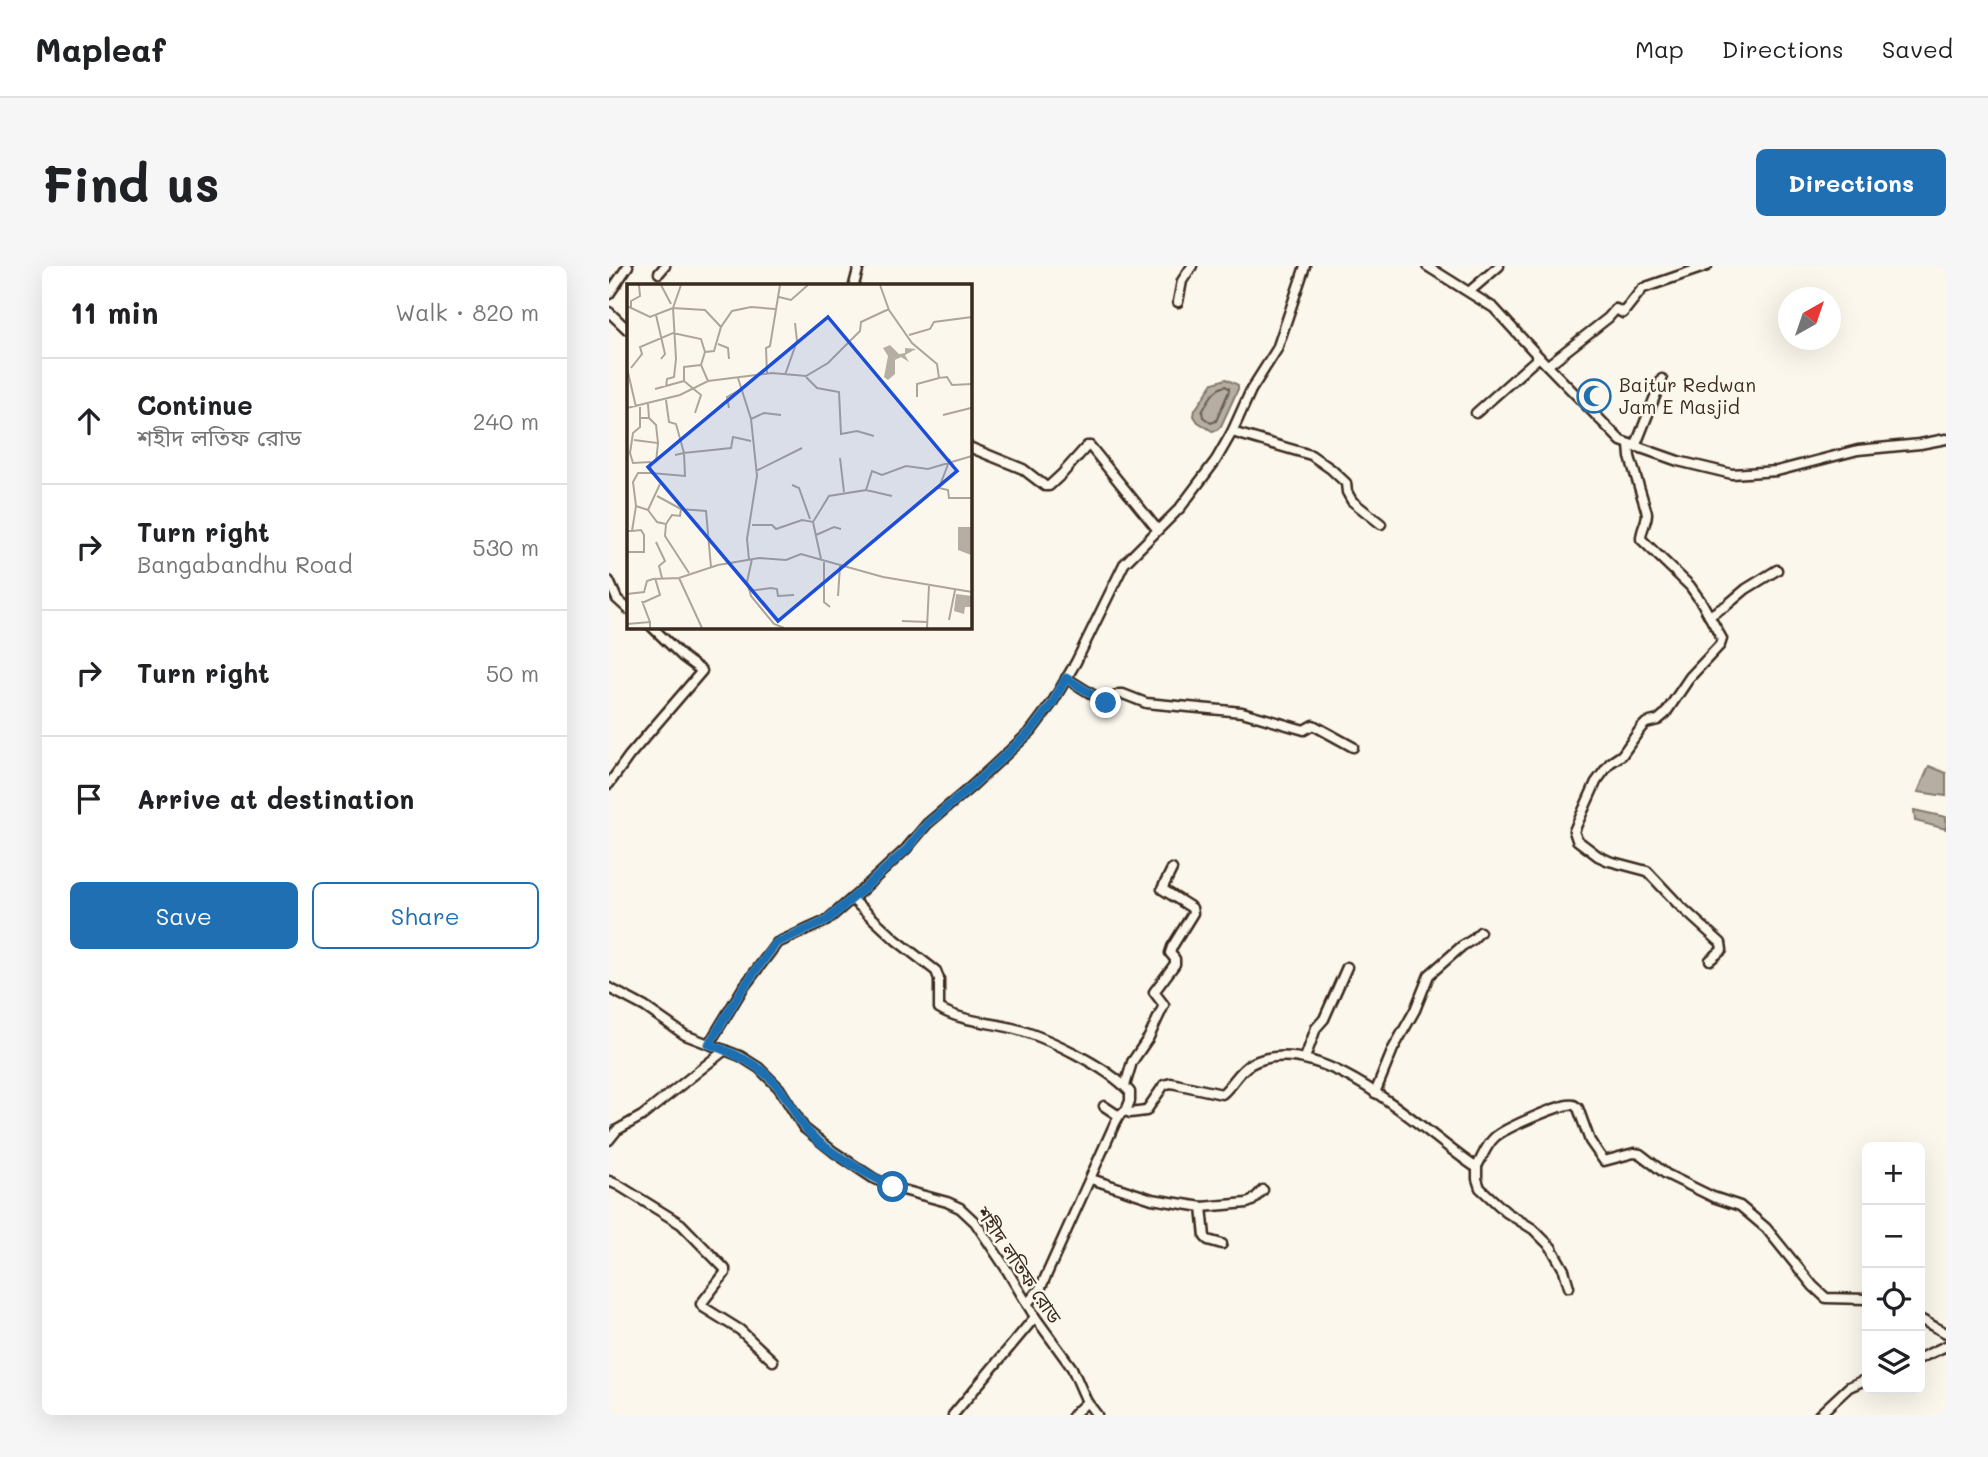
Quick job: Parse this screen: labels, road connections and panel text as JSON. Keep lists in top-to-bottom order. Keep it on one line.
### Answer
{"streets":{"street":["শহীদ লতিফ রোড"]},"places":{"mosque":["Baitur Redwan Jam E Masjid"]},"north":"top right","page":{"header":"Mapleaf","nav":["Map","Directions","Saved"],"buttons":["Directions",["Save","Share"]],"title":"Find us","heading":["11 min","Walk · 820 m"],"list":[["Continue","শহীদ লতিফ রোড","240 m"],["Turn right","Bangabandhu Road","530 m"],["Turn right","50 m"],"Arrive at destination"],"map_buttons":["+","−"]}}
